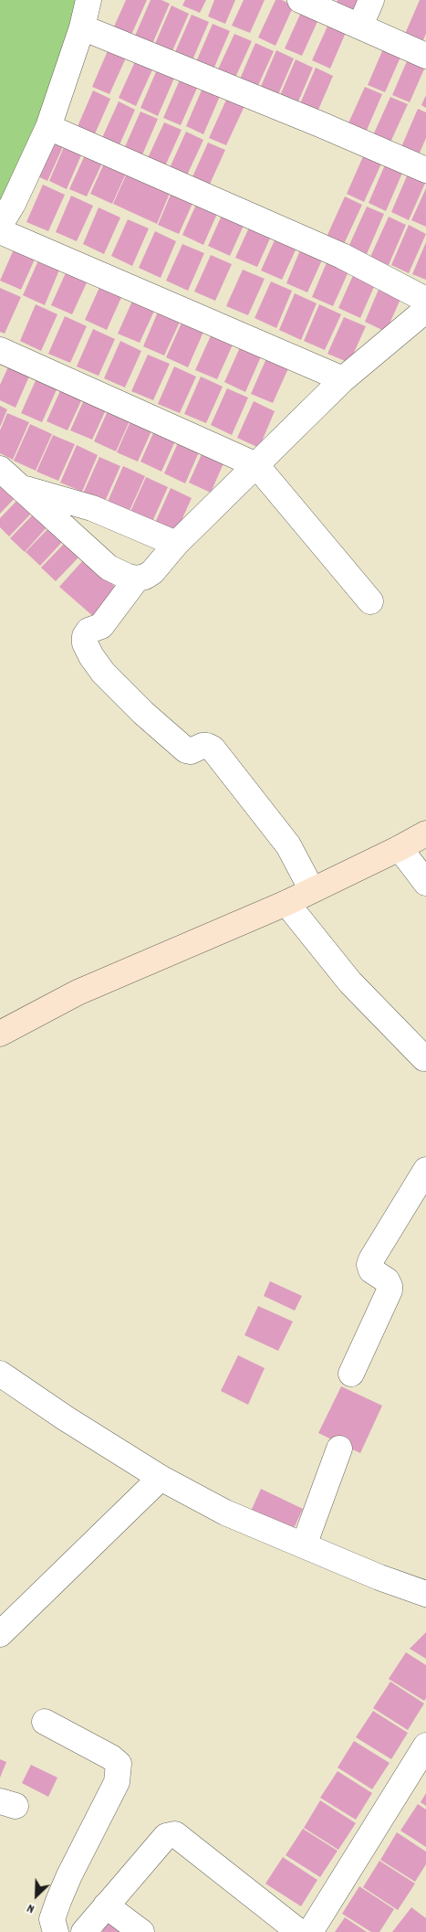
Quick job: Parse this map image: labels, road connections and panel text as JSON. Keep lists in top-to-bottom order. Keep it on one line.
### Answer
{"north":"bottom left"}
